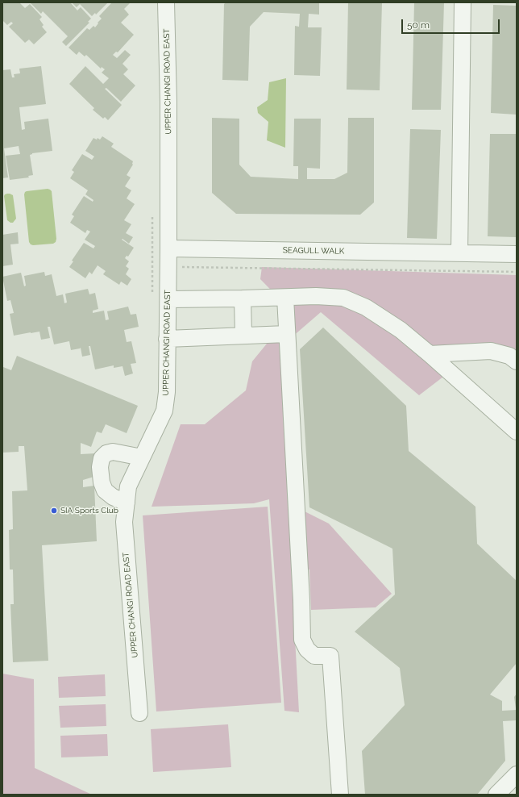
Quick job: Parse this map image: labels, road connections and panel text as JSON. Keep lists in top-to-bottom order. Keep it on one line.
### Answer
{"streets":{"street":["UPPER CHANGI ROAD EAST","SEAGULL WALK"]},"crossings":[["UPPER CHANGI ROAD EAST","SEAGULL WALK"]],"places":["SIA Sports Club"],"scale_bar":"50 m"}
